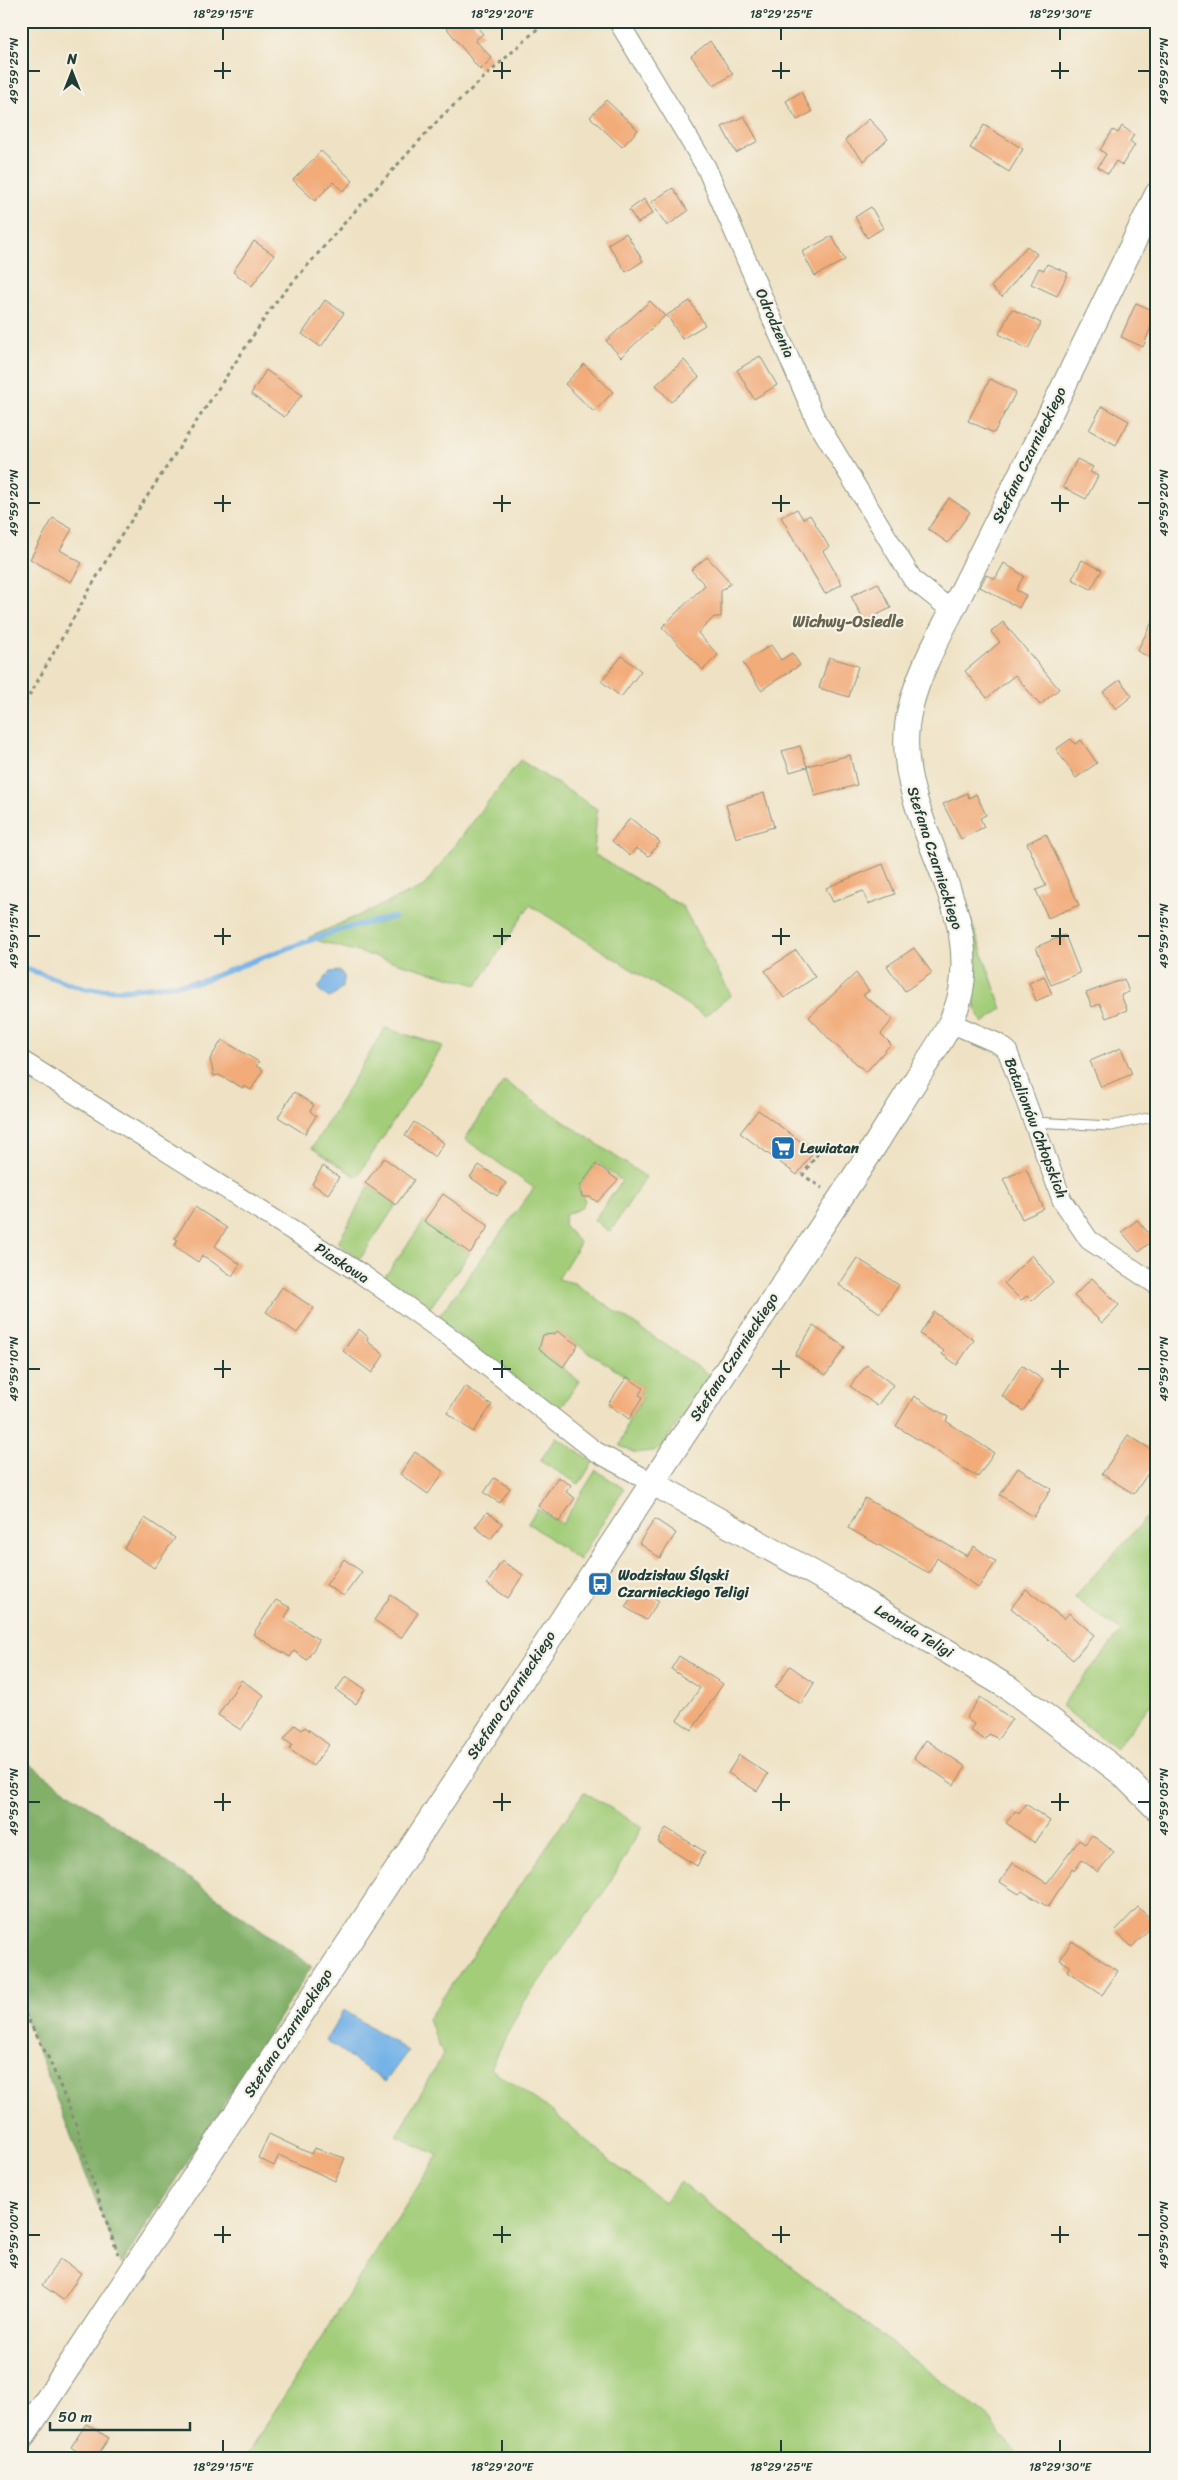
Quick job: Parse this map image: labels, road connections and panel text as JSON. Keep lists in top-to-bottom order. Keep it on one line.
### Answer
{"streets":{"street":["Odrodzenia","Stefana Czarnieckiego","Batalionów Chłopskich","Piaskowa","Leonida Teligi"]},"crossings":[["Odrodzenia","Stefana Czarnieckiego"],["Stefana Czarnieckiego","Batalionów Chłopskich"],["Stefana Czarnieckiego","Piaskowa"],["Stefana Czarnieckiego","Leonida Teligi"],["Piaskowa","Leonida Teligi"]],"districts":["Wichwy-Osiedle"],"places":{"supermarket":["Lewiatan"],"bus stop":["Wodzisław Śląski Czarnieckiego Teligi"]},"scale_bar":"50 m","north":"top","coordinates":["18°29'15\"E","18°29'20\"E","18°29'25\"E","18°29'30\"E","49°59'25\"N","49°59'20\"N","49°59'15\"N","49°59'10\"N","49°59'05\"N","49°59'00\"N"]}
